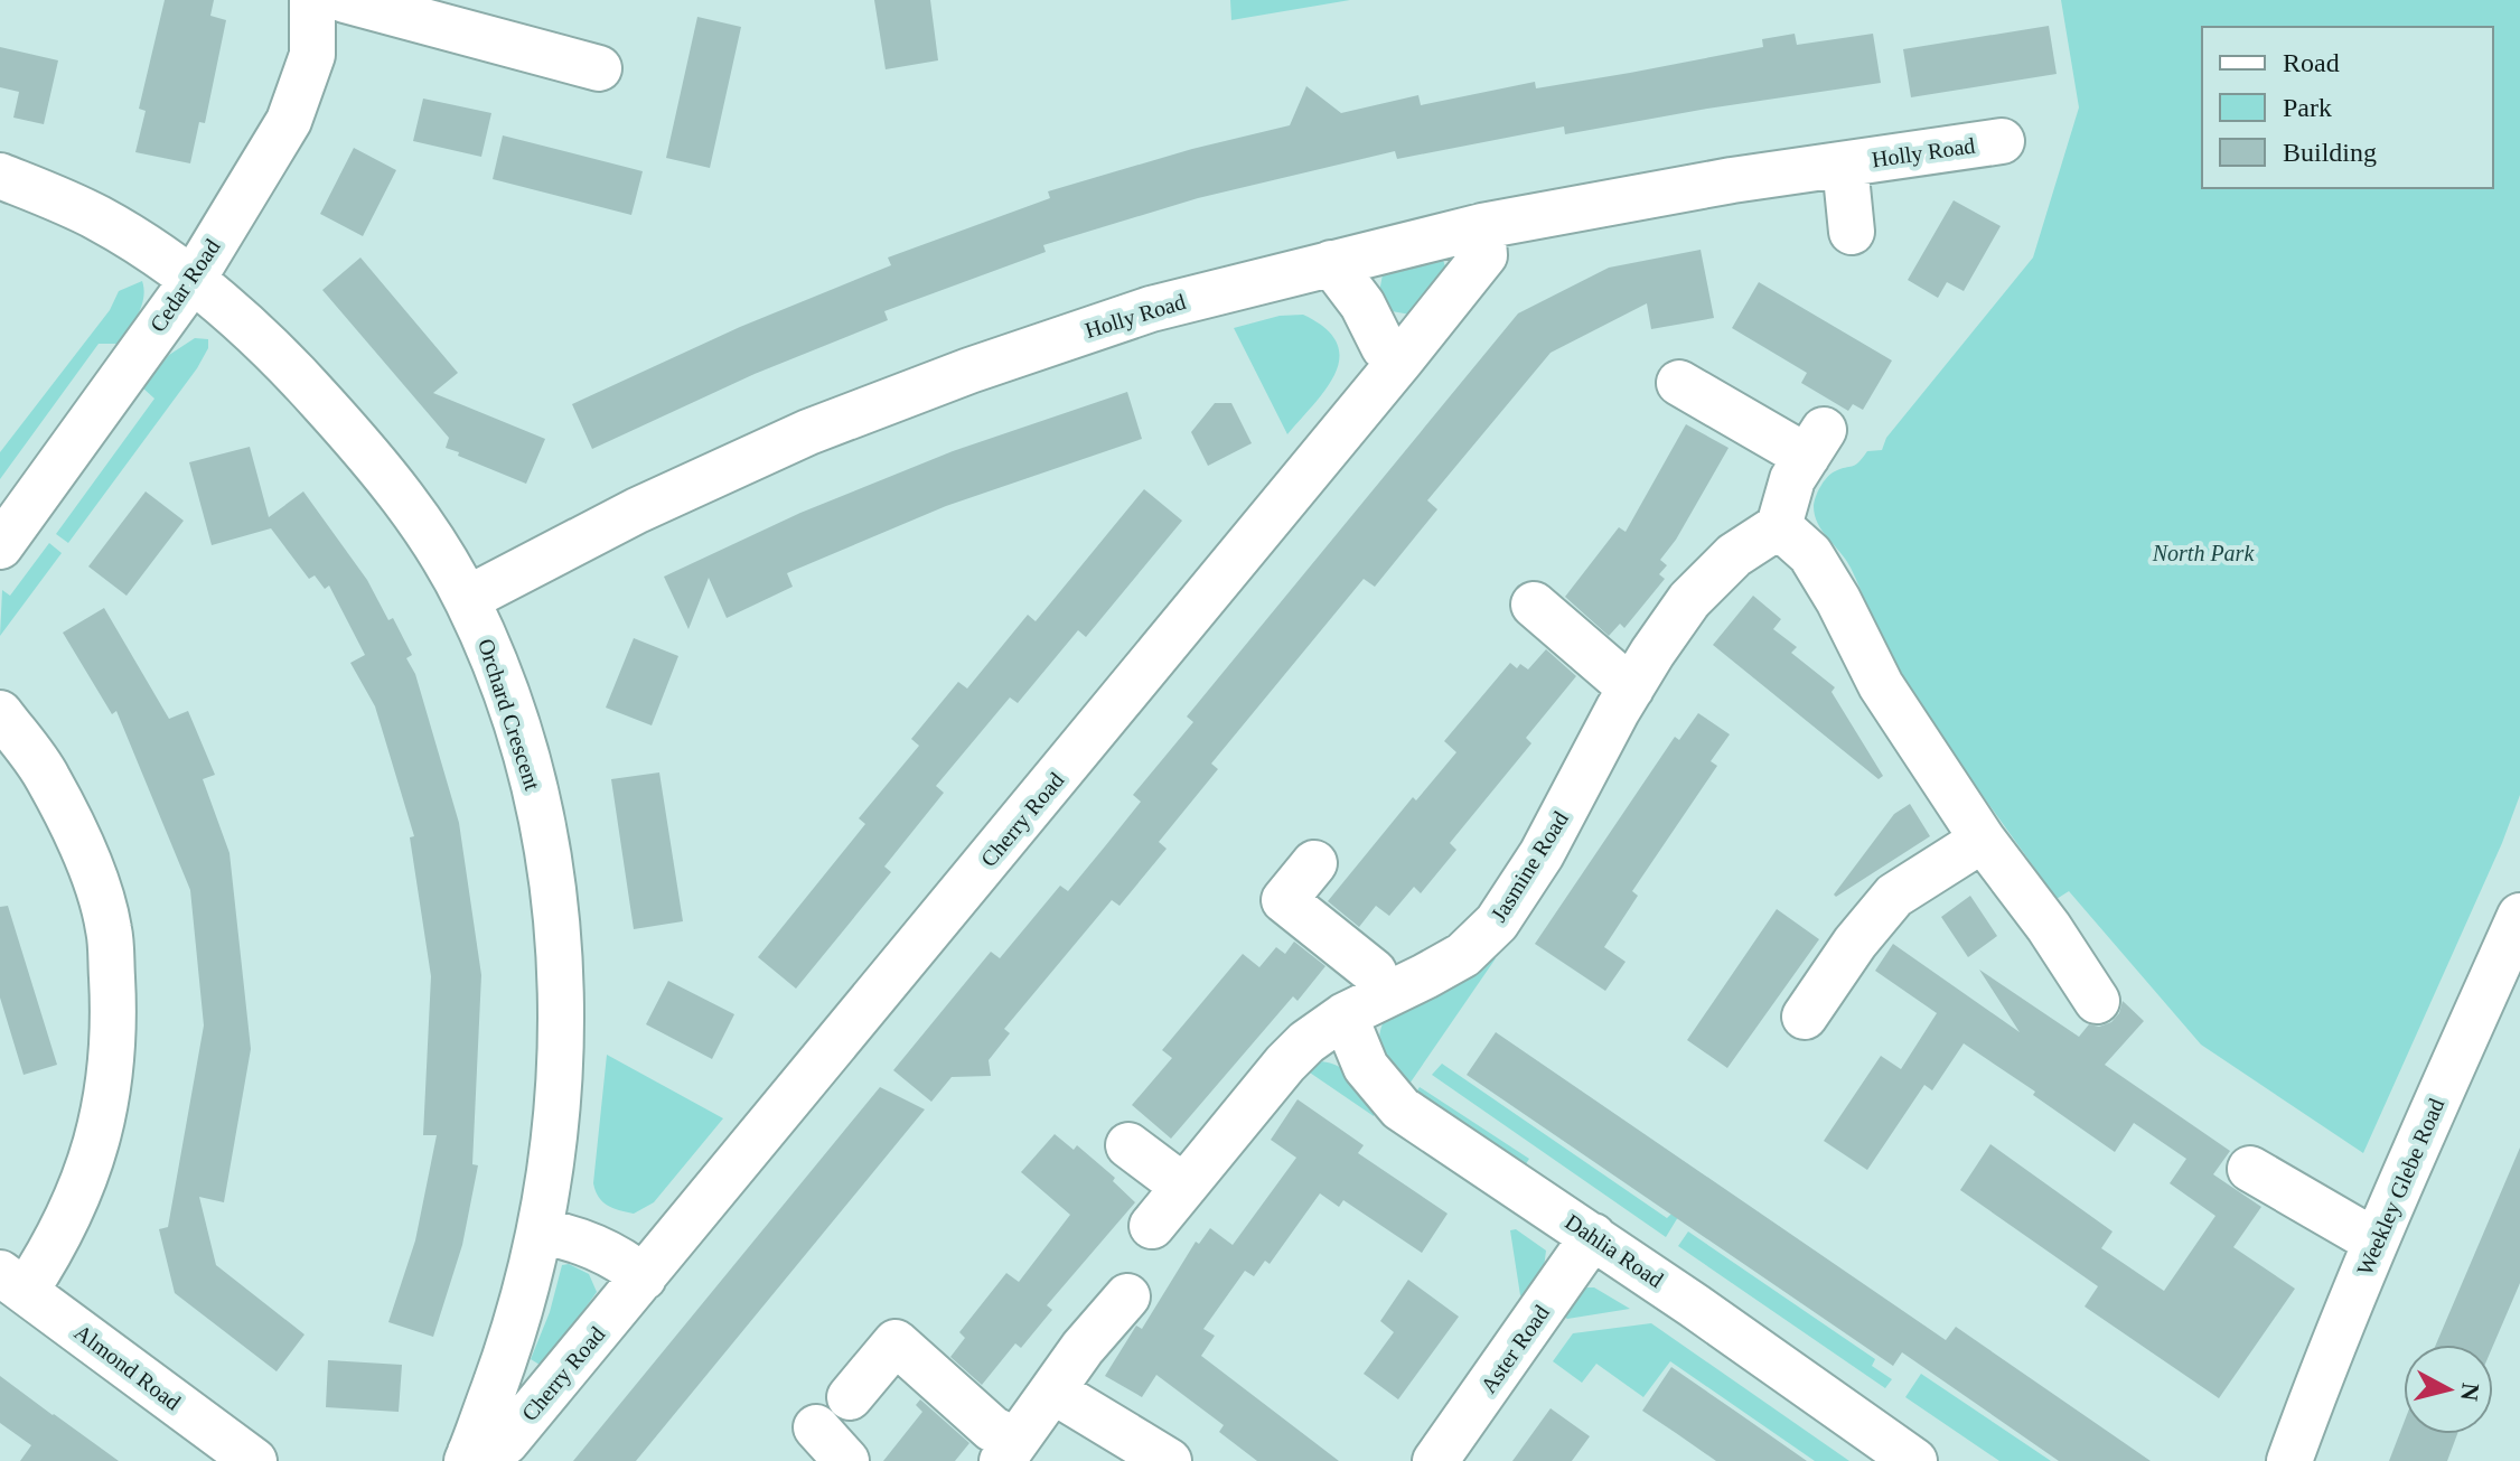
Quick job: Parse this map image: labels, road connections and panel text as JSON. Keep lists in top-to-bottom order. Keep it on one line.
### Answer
{"streets":{"street":["Holly Road","Cedar Road","Orchard Crescent","Cherry Road","Jasmine Road","Weekley Glebe Road","Dahlia Road","Aster Road","Almond Road"]},"crossings":[["Holly Road","Orchard Crescent"],["Holly Road","Cherry Road"],["Cedar Road","Orchard Crescent"],["Orchard Crescent","Cherry Road"],["Jasmine Road","Dahlia Road"],["Dahlia Road","Aster Road"]],"parks":["North Park"],"legend":["Road","Park","Building"],"north":"right"}
